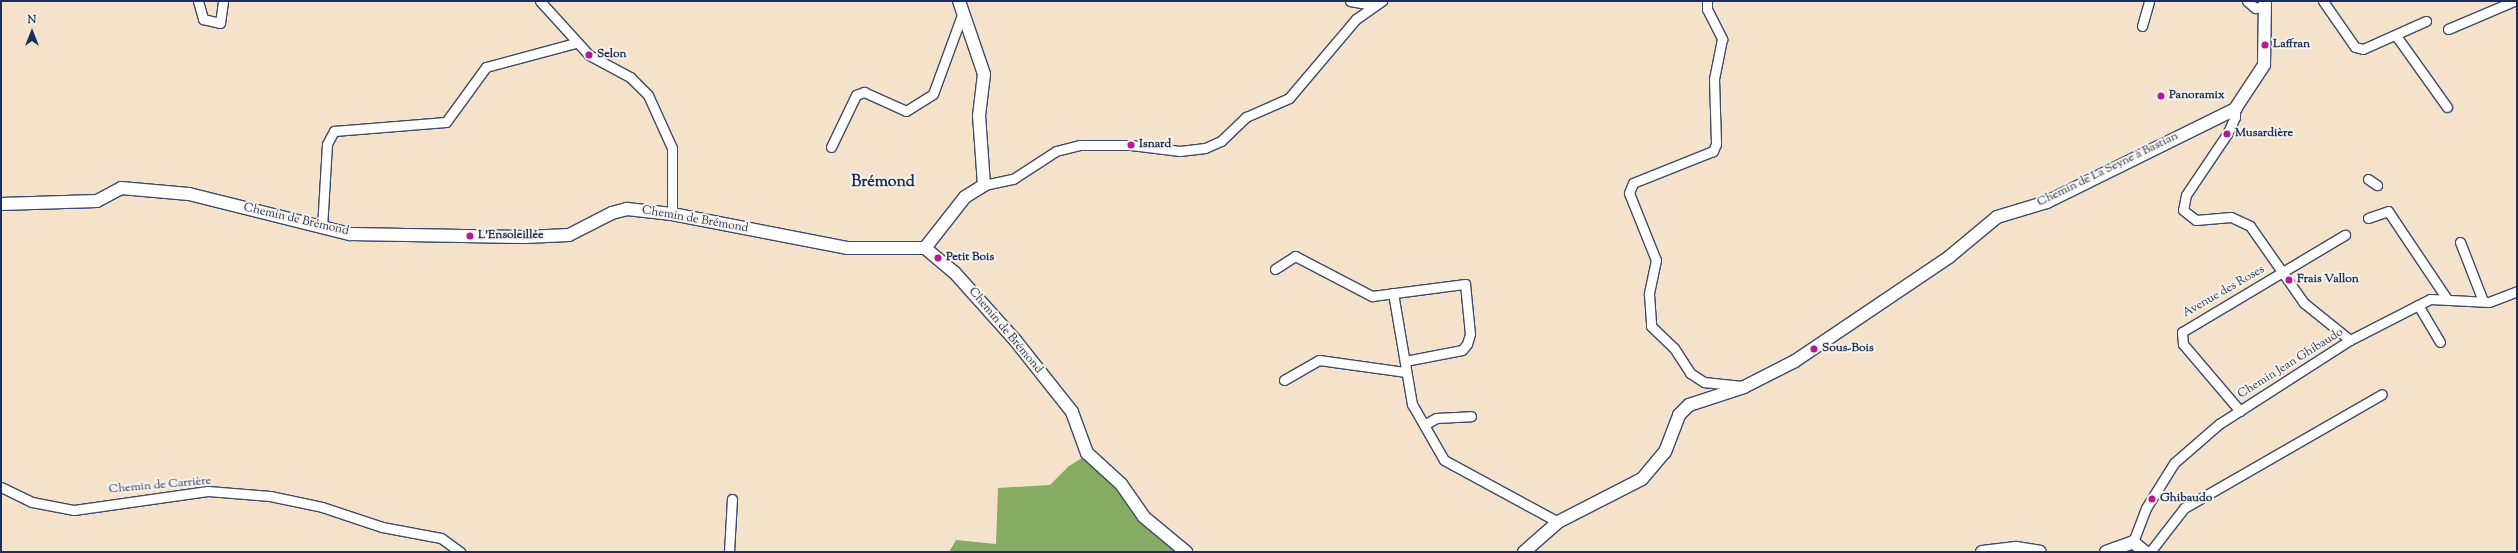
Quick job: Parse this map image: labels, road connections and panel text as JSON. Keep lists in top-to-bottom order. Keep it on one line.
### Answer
{"streets":{"street":["Chemin de La Seyne à Bastian","Chemin de Brémond","Avenue des Roses","Chemin Jean Ghibaudo","Chemin de Carrière"]},"crossings":[["Avenue des Roses","Chemin Jean Ghibaudo"]],"districts":["Brémond"],"places":["Laffran","Selon","Panoramix","Musardière","Isnard","L'Ensoleillée","Petit Bois","Frais Vallon","Sous-Bois","Ghibaudo"],"north":"top"}
